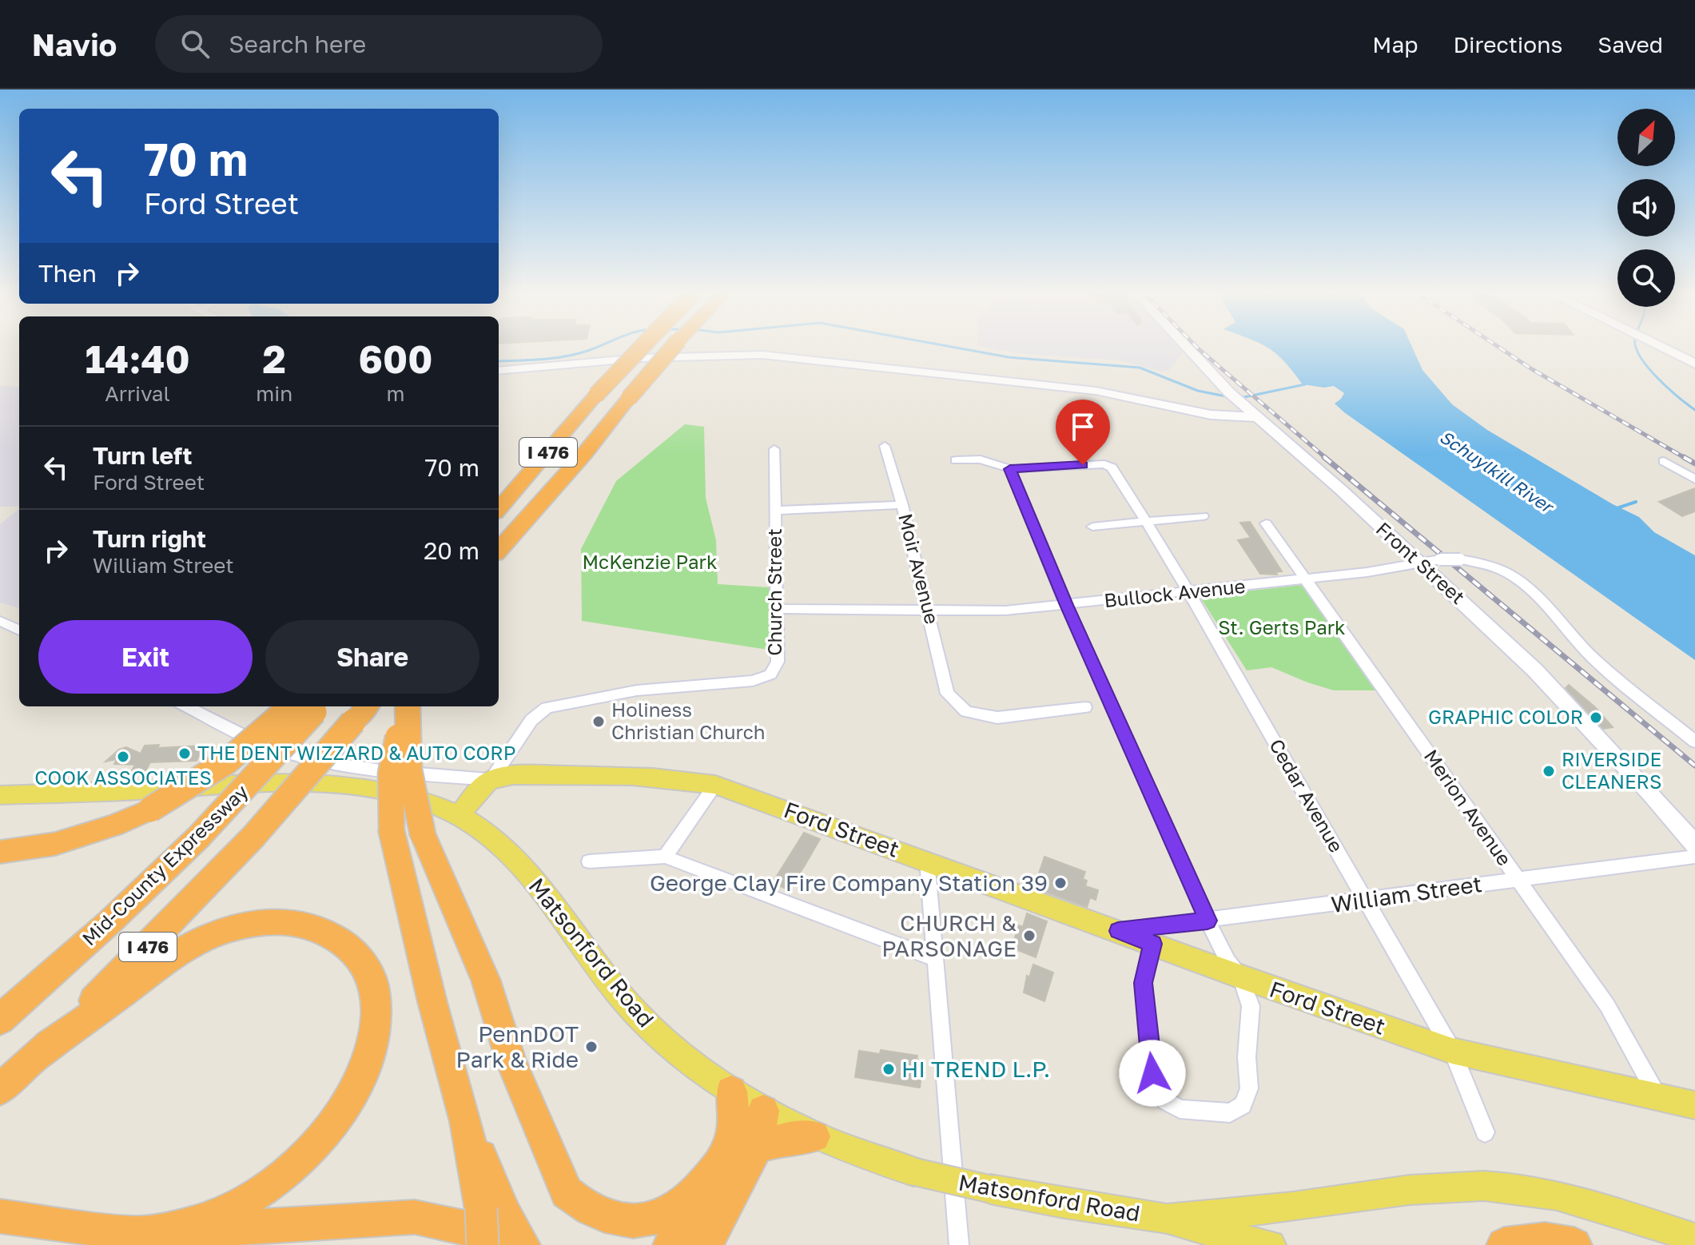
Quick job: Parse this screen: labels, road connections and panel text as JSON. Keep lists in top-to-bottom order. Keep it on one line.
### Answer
{"streets":{"highway":["I 476","Mid-County Expressway"],"main road":["Front Street","Church Street","Ford Street","Matsonford Road"],"street":["Moir Avenue","Bullock Avenue","Cedar Avenue","Merion Avenue","William Street"]},"crossings":[["Front Street","Bullock Avenue"],["Moir Avenue","Bullock Avenue"],["Church Street","Bullock Avenue"],["Church Street","Ford Street"],["Church Street","Matsonford Road"],["Bullock Avenue","Cedar Avenue"],["Bullock Avenue","Merion Avenue"],["Cedar Avenue","Ford Street"],["Cedar Avenue","William Street"],["Merion Avenue","Ford Street"],["Merion Avenue","William Street"],["Ford Street","William Street"]],"water":["Schuylkill River"],"parks":["McKenzie Park","St. Gerts Park"],"places":["GRAPHIC COLOR","Holiness Christian Church","THE DENT WIZZARD & AUTO CORP","COOK ASSOCIATES","RIVERSIDE CLEANERS","George Clay Fire Company Station 39","CHURCH & PARSONAGE","PennDOT Park & Ride","HI TREND L.P."],"north":"top right","page":{"header":"Navio","search":"Search here","nav":["Map","Directions","Saved"],"turn":["70 m","Ford Street"],"then":"Then","eta":["14:40","Arrival","2","min","600","m"],"list":[{"name":"Turn left","note":"Ford Street","value":"70 m"},{"name":"Turn right","note":"William Street","value":"20 m"}],"buttons":["Exit","Share"]}}
